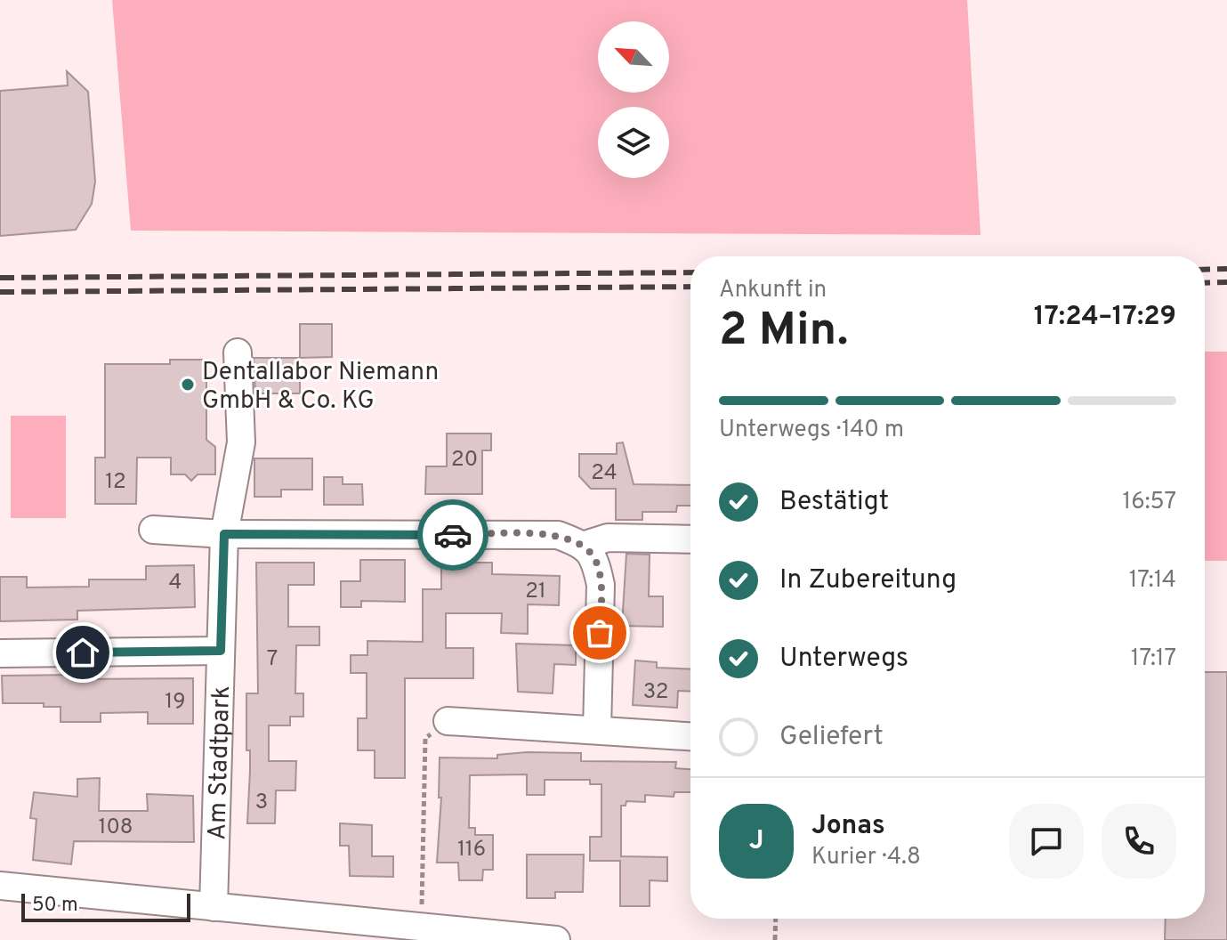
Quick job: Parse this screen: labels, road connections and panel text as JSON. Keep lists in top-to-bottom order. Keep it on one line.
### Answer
{"streets":{"street":["Am Stadtpark"]},"places":["Dentallabor Niemann GmbH & Co. KG"],"house_numbers":["20","24","12","4","21","7","32","19","3","108","116"],"scale_bar":"50 m","north":"top left","page":{"heading":["2 Min.","Ankunft in","17:24–17:29"],"panel":["Jonas","Kurier · 4.8"],"bar":"Unterwegs · 140 m","list":[["Bestätigt","16:57"],["In Zubereitung","17:14"],["Unterwegs","17:17"],"Geliefert"],"round":"J","scale":"50 m"}}
